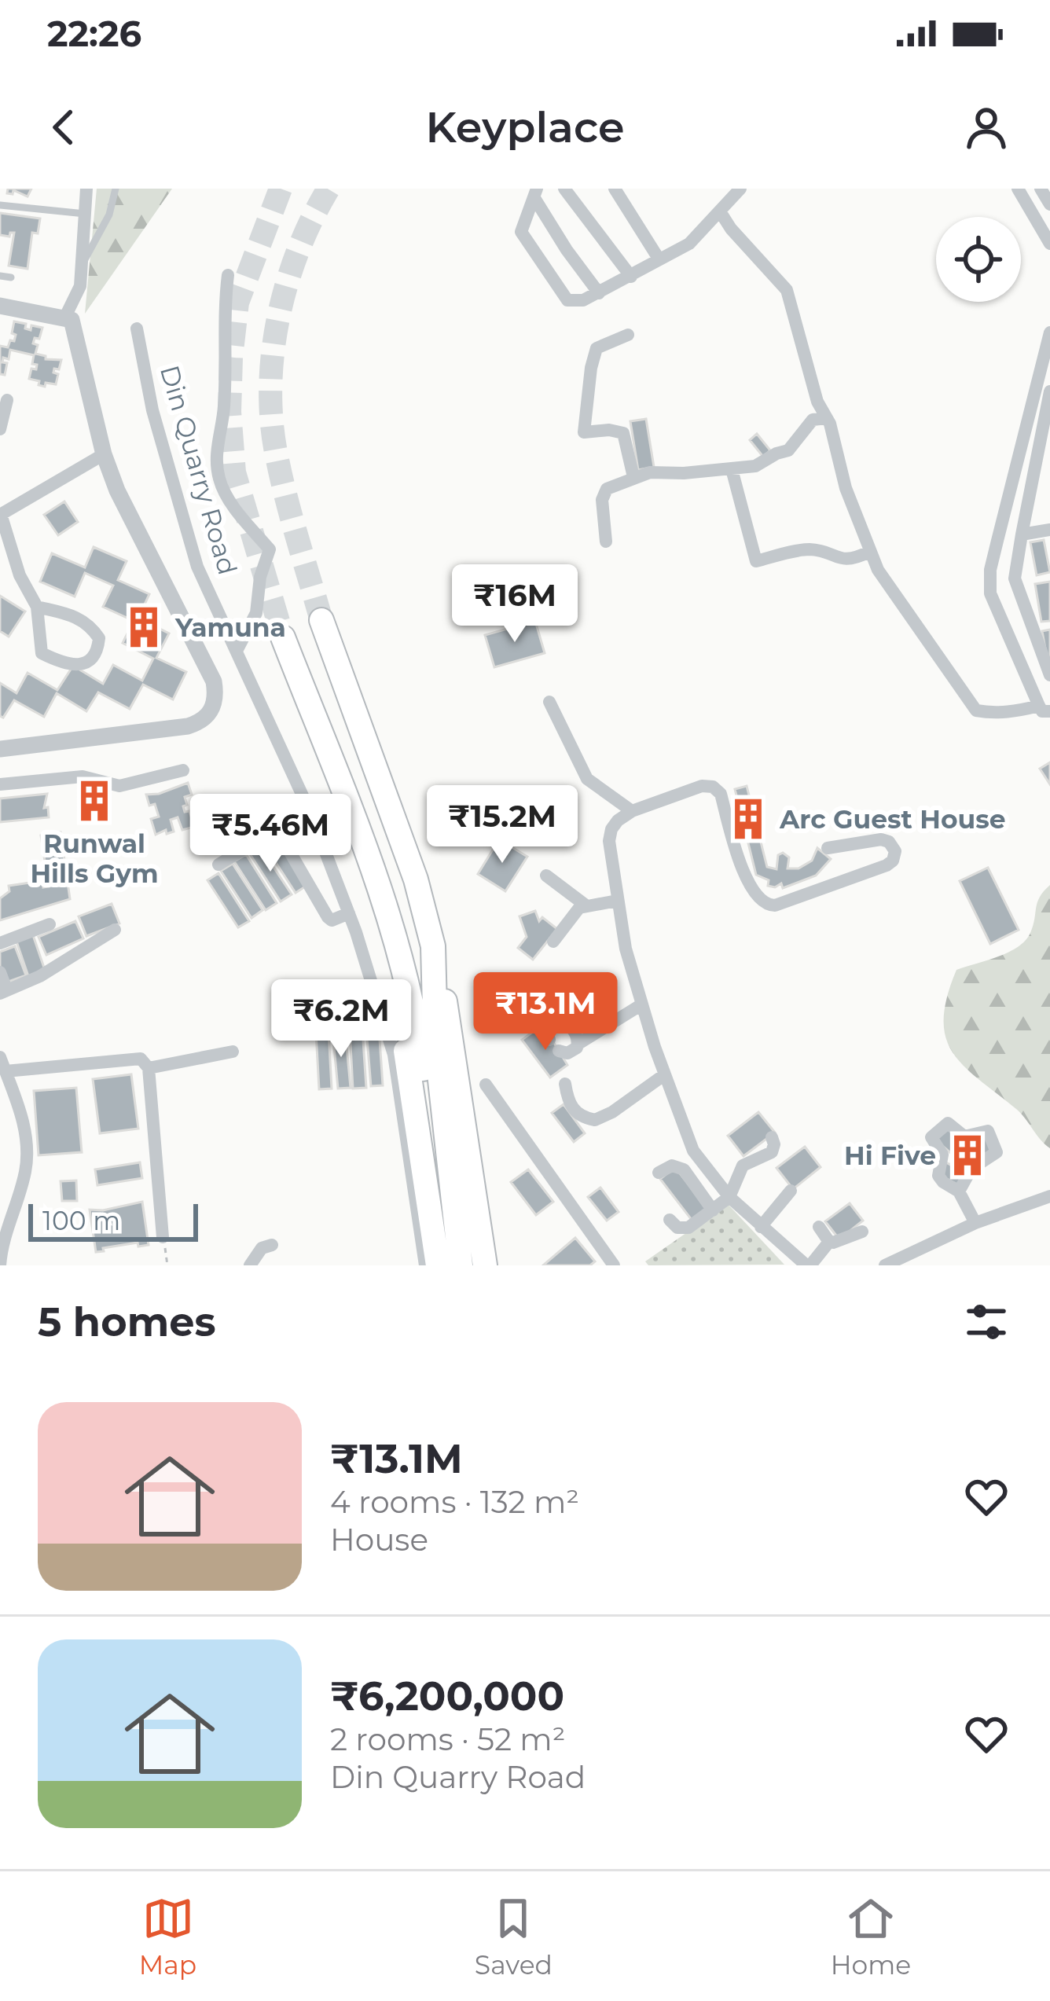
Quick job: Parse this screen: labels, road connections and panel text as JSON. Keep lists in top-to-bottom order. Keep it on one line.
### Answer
{"streets":{"street":["Din Quarry Road"]},"places":{"building":["Yamuna","Runwal Hills Gym","Arc Guest House","Hi Five"]},"scale_bar":"100 m","page":{"status":"22:26","header":"Keyplace","price":["₹16M","₹15.2M","₹5.46M","₹13.1M","₹6.2M"],"scale":"100 m","heading":"5 homes","list":[{"name":"₹13.1M","note":"4 rooms · 132 m² · House"},{"name":"₹6,200,000","note":"2 rooms · 52 m² · Din Quarry Road"}],"tabs":["Map","Saved","Home"]}}
